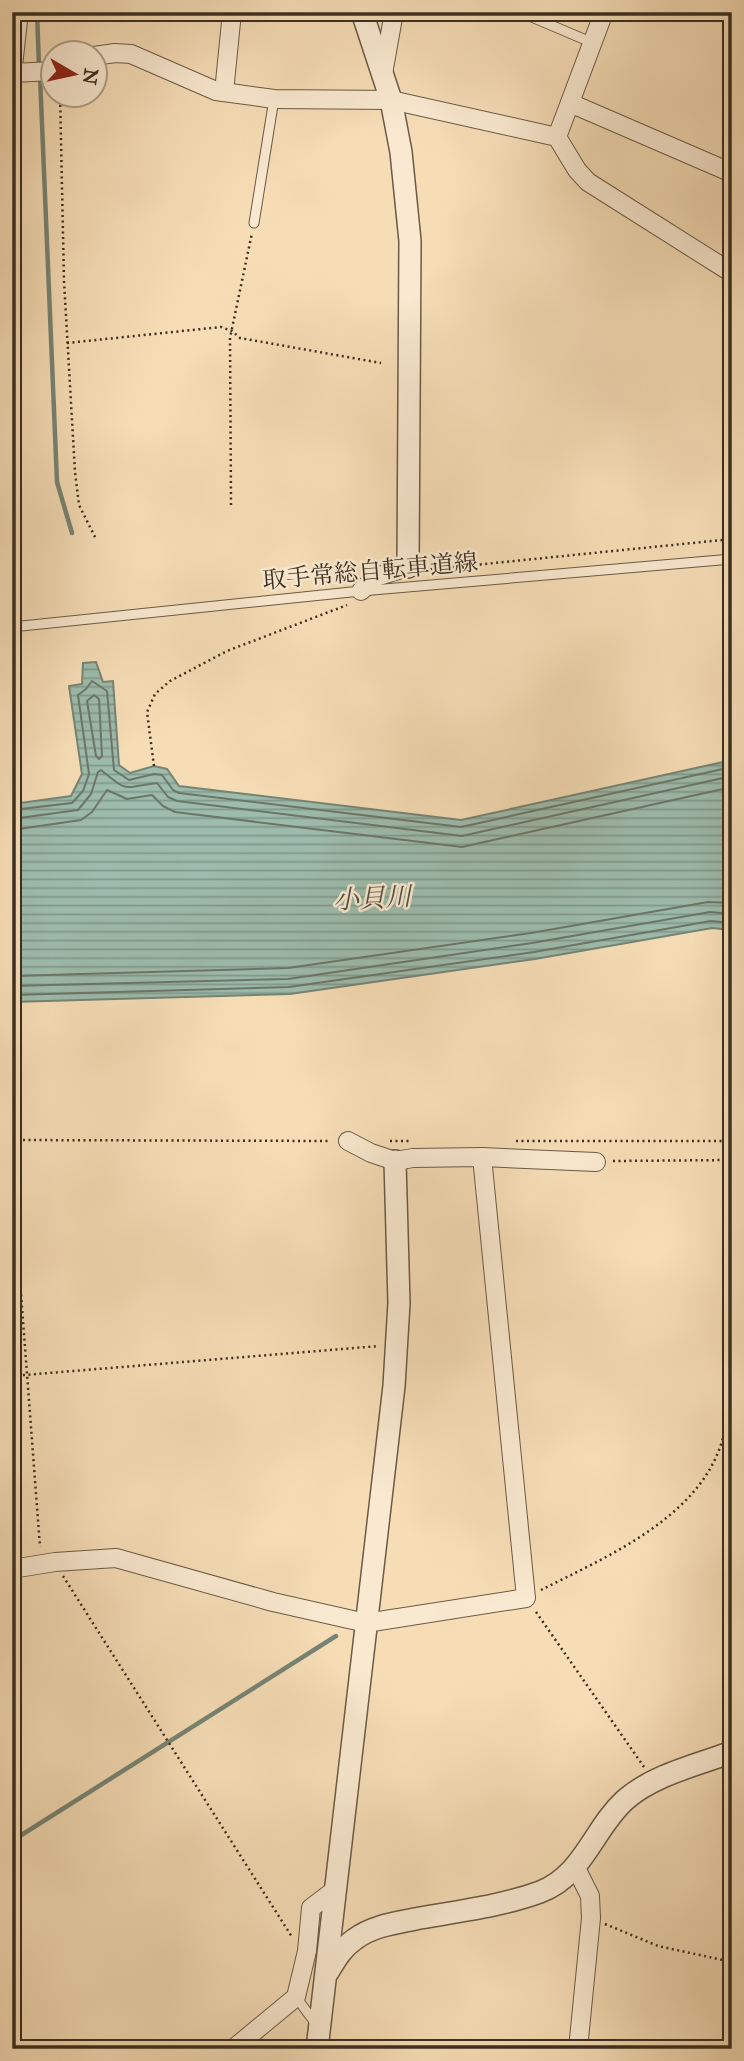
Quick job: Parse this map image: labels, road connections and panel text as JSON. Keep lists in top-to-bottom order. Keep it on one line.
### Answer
{"streets":{"lane":["取手常総自転車道線"]},"water":["小貝川"],"north":"right"}
